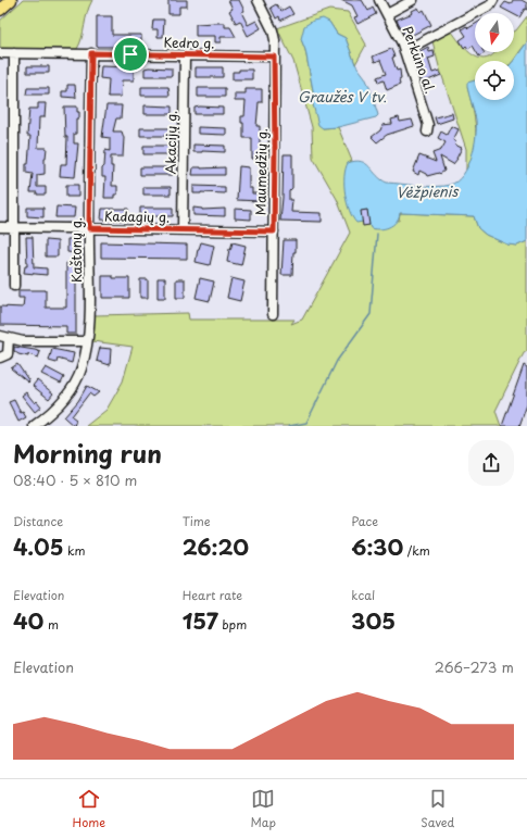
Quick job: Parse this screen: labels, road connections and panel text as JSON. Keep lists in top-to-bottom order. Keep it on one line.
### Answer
{"streets":{"street":["Kedro g.","Perkūno al.","Akacijų g.","Maumedžių g.","Kadagių g.","Kaštonų g."]},"crossings":[["Kedro g.","Akacijų g."],["Kedro g.","Maumedžių g."],["Kedro g.","Kaštonų g."],["Akacijų g.","Kadagių g."],["Maumedžių g.","Kadagių g."],["Kadagių g.","Kaštonų g."]],"water":["Graužės V tv.","Vėžpienis"],"north":"bottom","page":{"heading":["Morning run","08:40 · 5 × 810 m"],"stats":[["Distance","4.05 km"],["Time","26:20"],["Pace","6:30 /km"],["Elevation","40 m"],["Heart rate","157 bpm"],["kcal","305"]],"chart":["Elevation","266–273 m"],"tabs":["Home","Map","Saved"]}}
